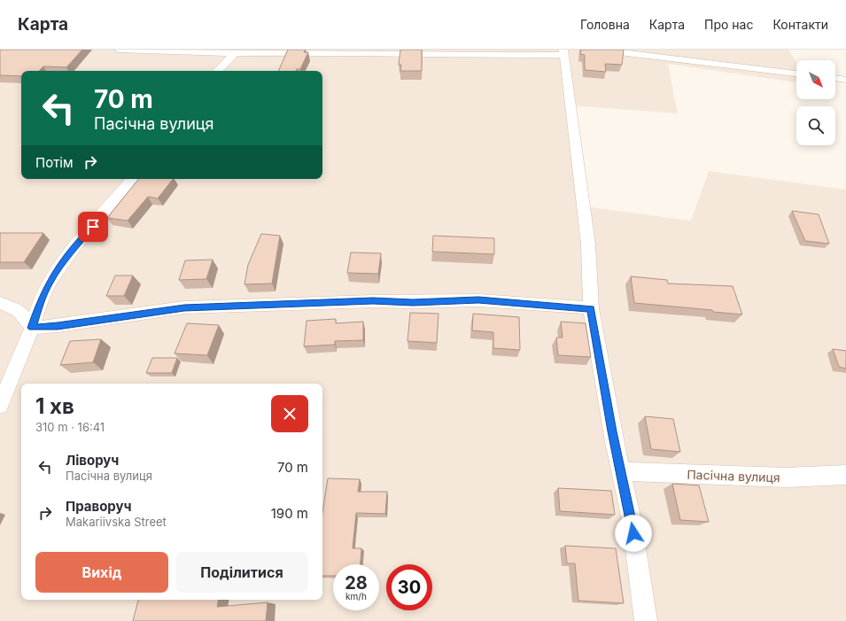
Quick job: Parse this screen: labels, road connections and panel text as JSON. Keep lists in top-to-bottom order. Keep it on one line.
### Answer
{"streets":{"street":["Пасічна вулиця"]},"north":"bottom right","page":{"header":"Карта","nav":["Головна","Карта","Про нас","Контакти"],"turn":["70 m","Пасічна вулиця"],"then":"Потім","heading":["1 хв","310 m · 16:41"],"list":[{"name":"Ліворуч","note":"Пасічна вулиця","value":"70 m"},{"name":"Праворуч","note":"Makariivska Street","value":"190 m"}],"buttons":["Вихід","Поділитися"],"speed":"28 km/h","limit":"30"}}
